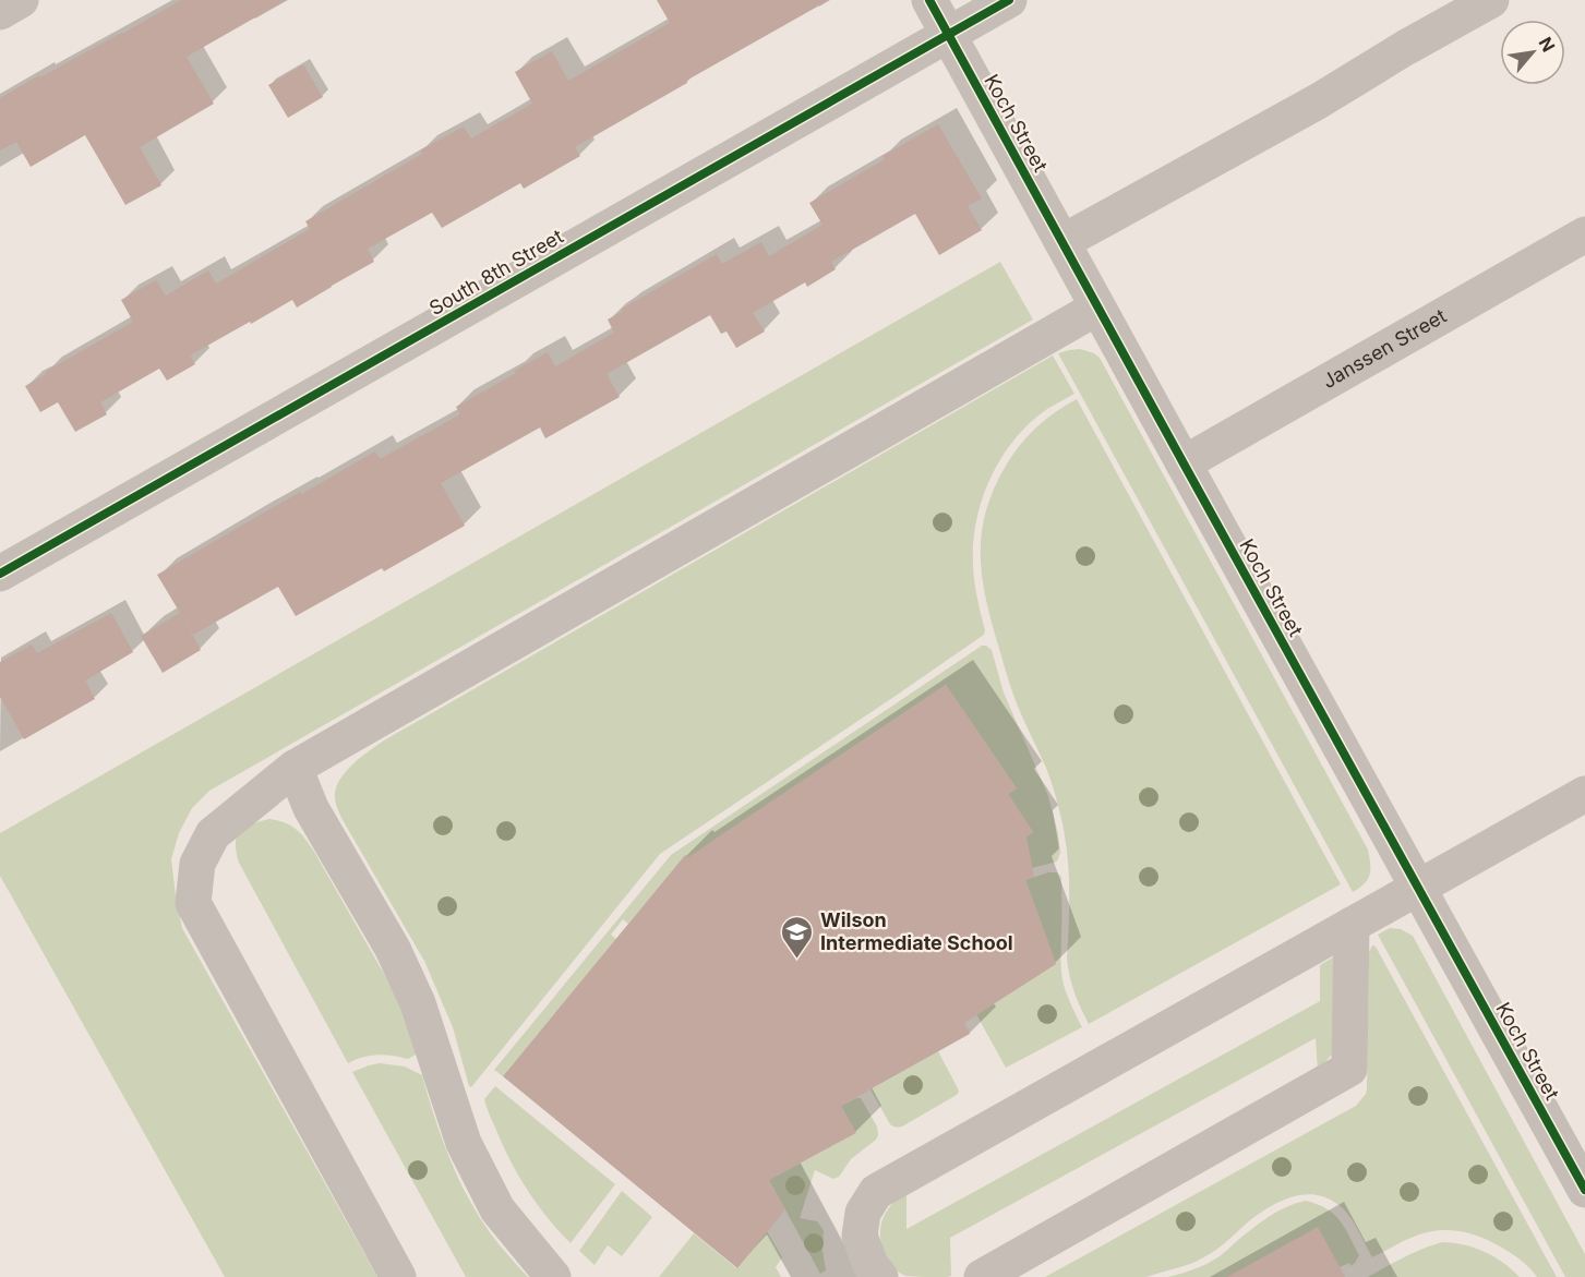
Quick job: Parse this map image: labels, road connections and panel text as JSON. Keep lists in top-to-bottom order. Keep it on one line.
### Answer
{"streets":{"street":["Koch Street","South 8th Street","Janssen Street"]},"crossings":[["Koch Street","South 8th Street"],["Koch Street","Janssen Street"]],"places":{"school or university":["Wilson Intermediate School"]},"north":"top right"}
